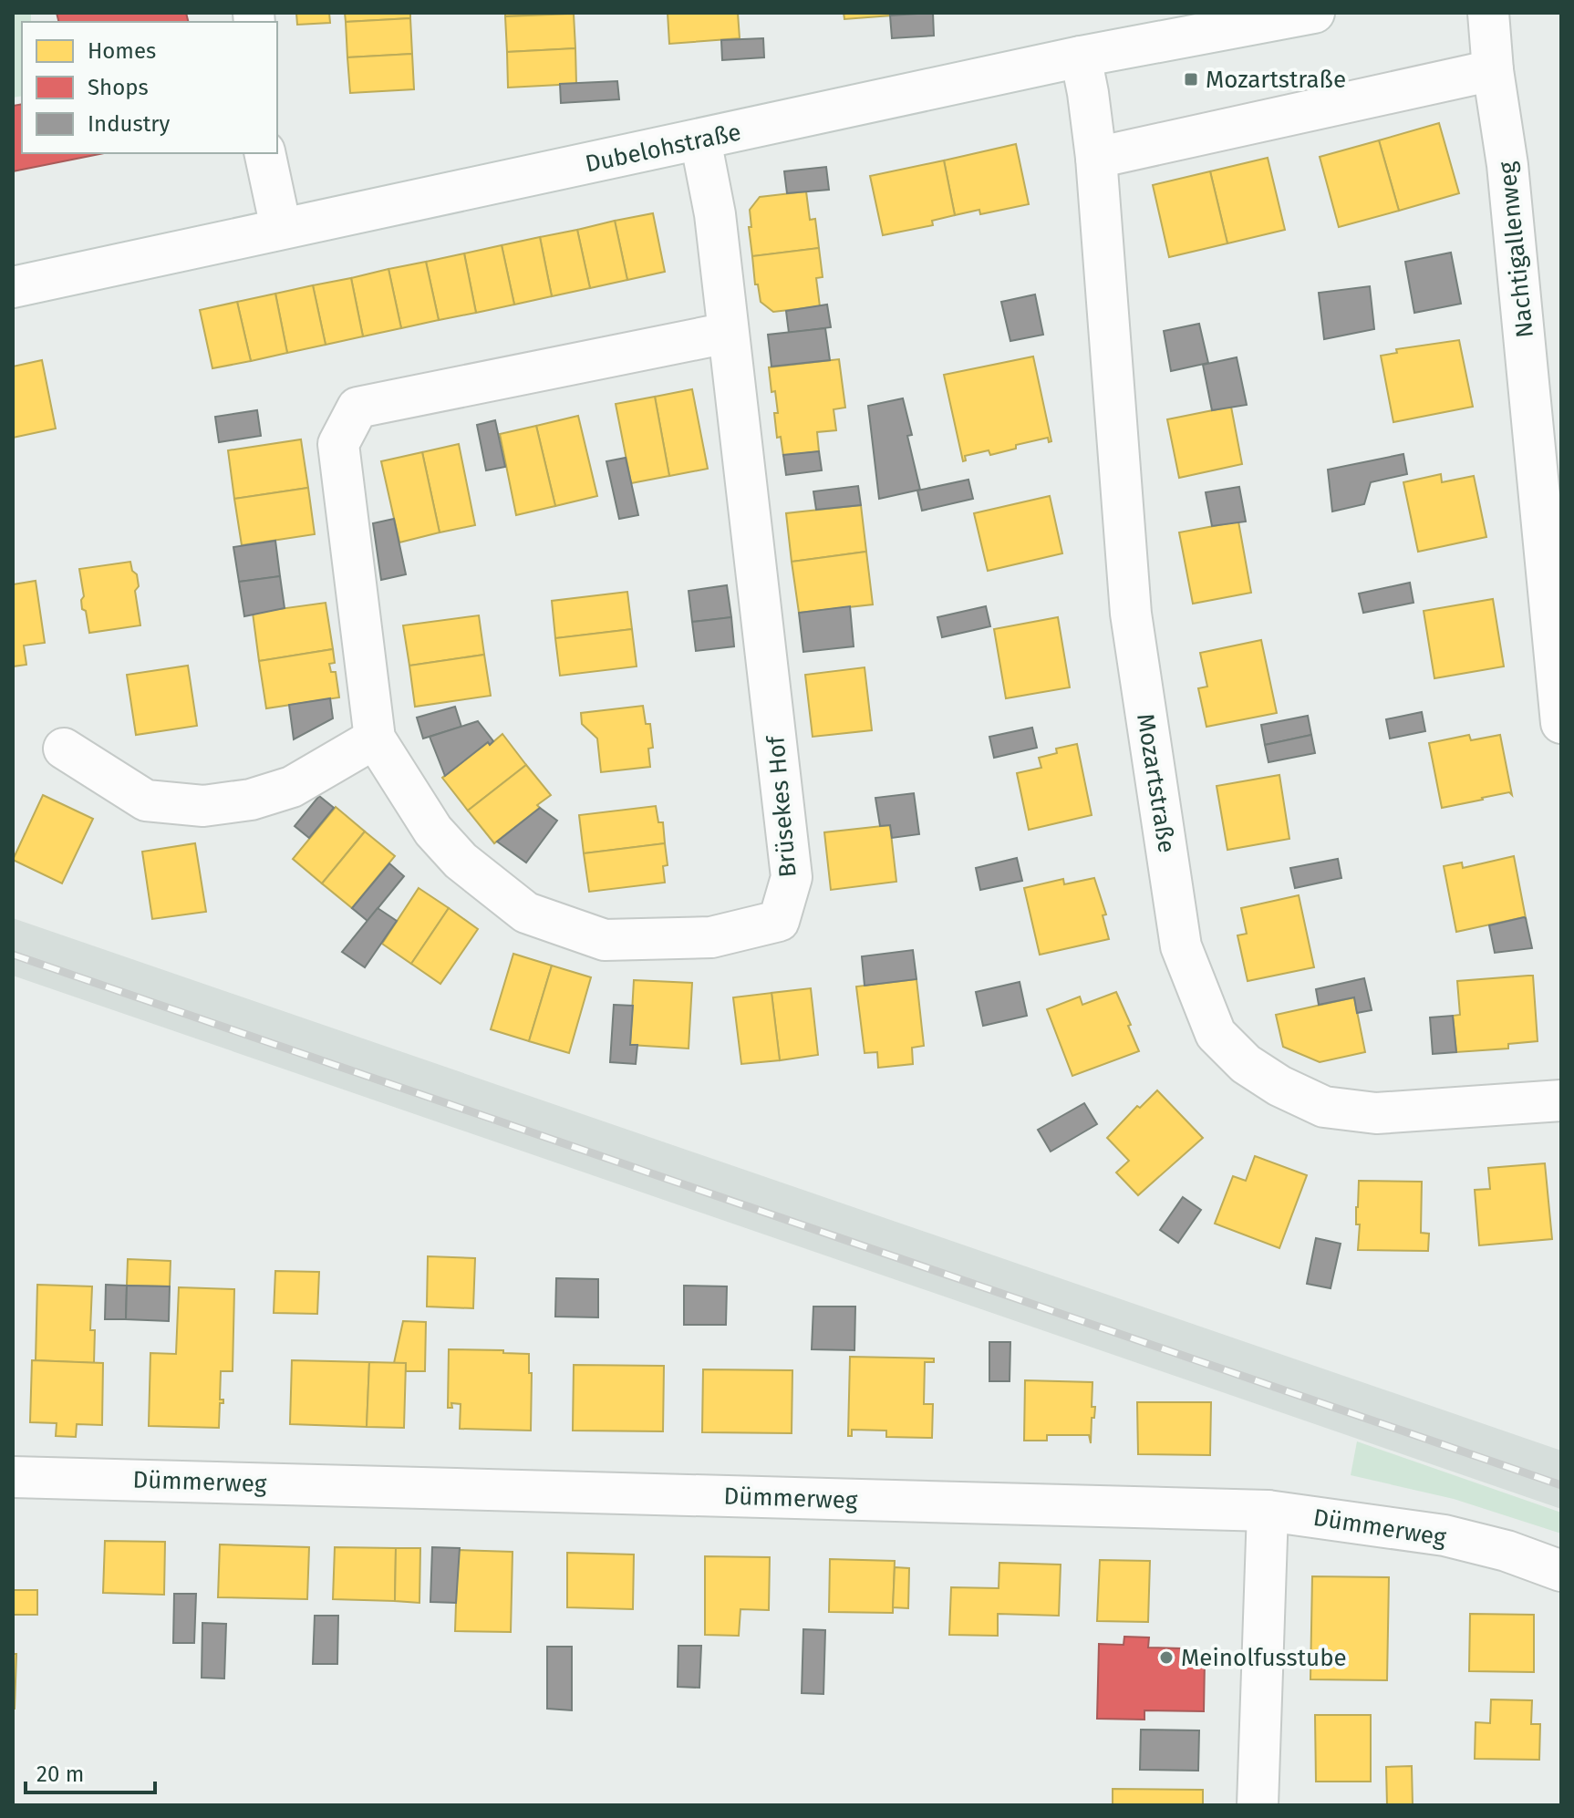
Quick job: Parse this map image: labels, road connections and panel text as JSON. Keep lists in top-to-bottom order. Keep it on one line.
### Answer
{"streets":{"street":["Dubelohstraße","Nachtigallenweg","Mozartstraße","Brüsekes Hof","Dümmerweg"]},"crossings":[["Dubelohstraße","Mozartstraße"],["Dubelohstraße","Brüsekes Hof"]],"places":{"transit":["Mozartstraße"],"other":["Meinolfusstube"]},"legend":["Homes","Shops","Industry"],"scale_bar":"20 m"}
